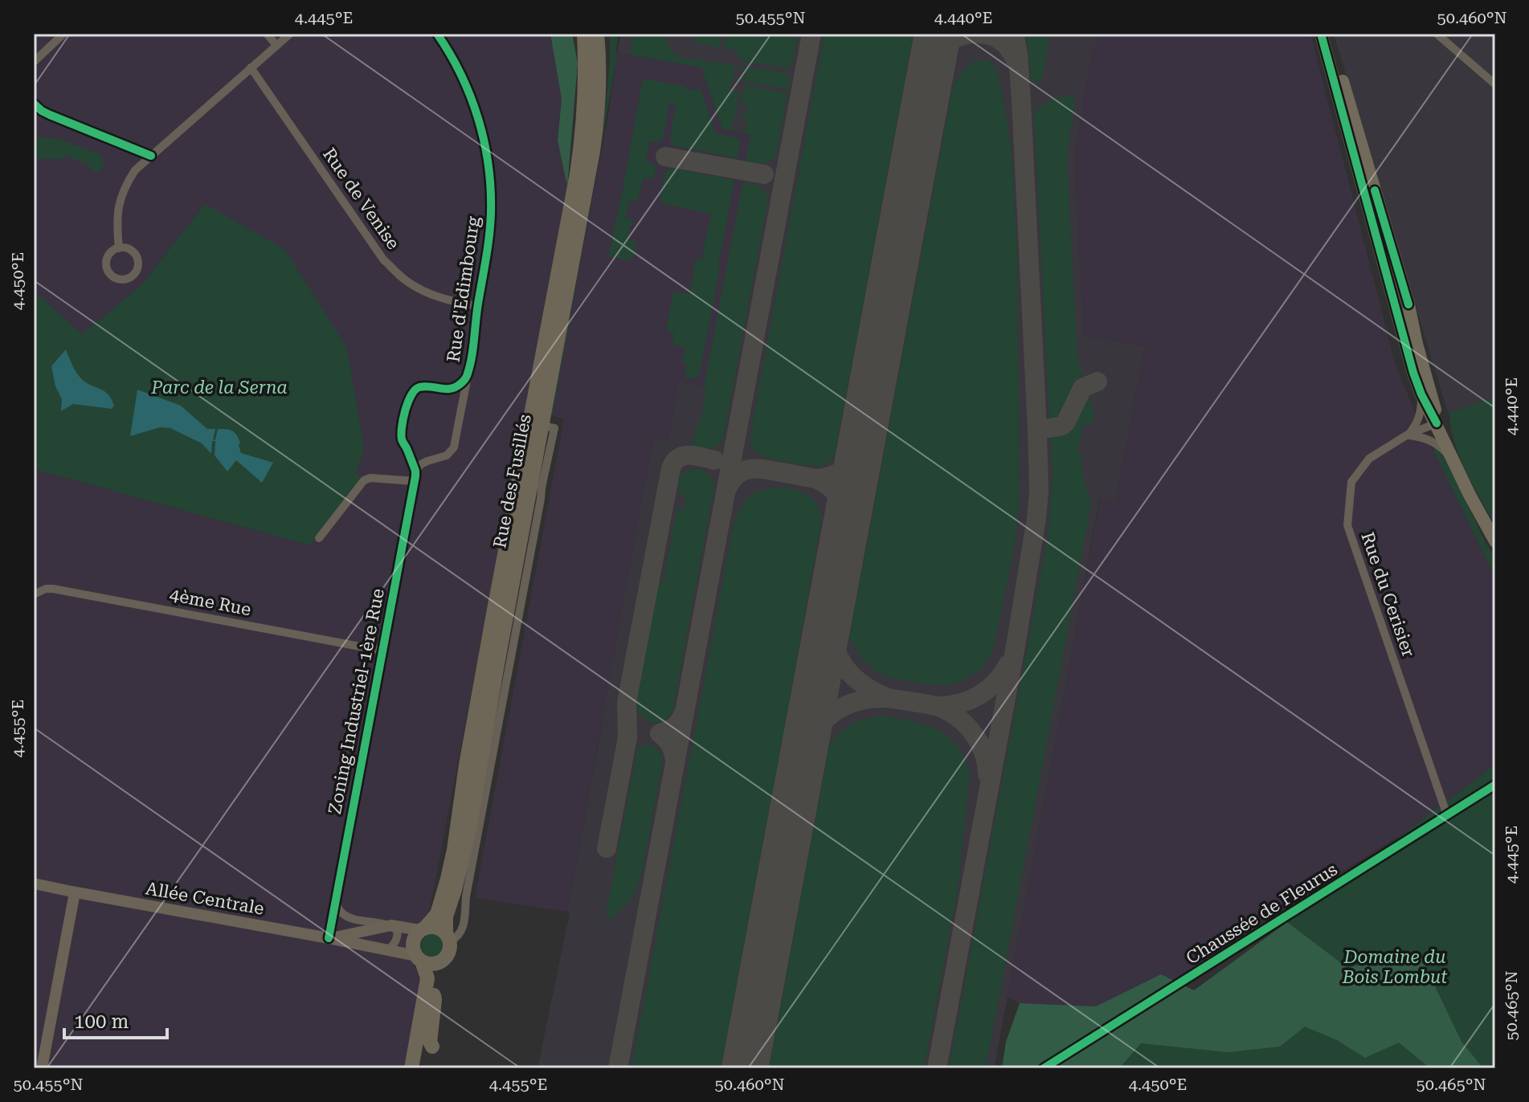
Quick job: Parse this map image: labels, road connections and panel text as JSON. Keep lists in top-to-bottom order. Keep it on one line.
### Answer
{"streets":{"highway":["Rue des Fusillés"],"street":["Rue de Venise","Rue d'Edimbourg","Rue du Cerisier","4ème Rue","Zoning Industriel-1ère Rue","Allée Centrale","Chaussée de Fleurus"]},"crossings":[["Rue de Venise","Rue d'Edimbourg"],["Rue d'Edimbourg","Zoning Industriel-1ère Rue"],["Rue des Fusillés","Allée Centrale"],["Rue du Cerisier","Chaussée de Fleurus"],["4ème Rue","Zoning Industriel-1ère Rue"],["Zoning Industriel-1ère Rue","Allée Centrale"]],"parks":["Parc de la Serna","Domaine du Bois Lombut"],"scale_bar":"100 m","coordinates":["4.445°E","50.455°N","4.440°E","50.460°N","4.450°E","4.455°E","50.465°N"]}
